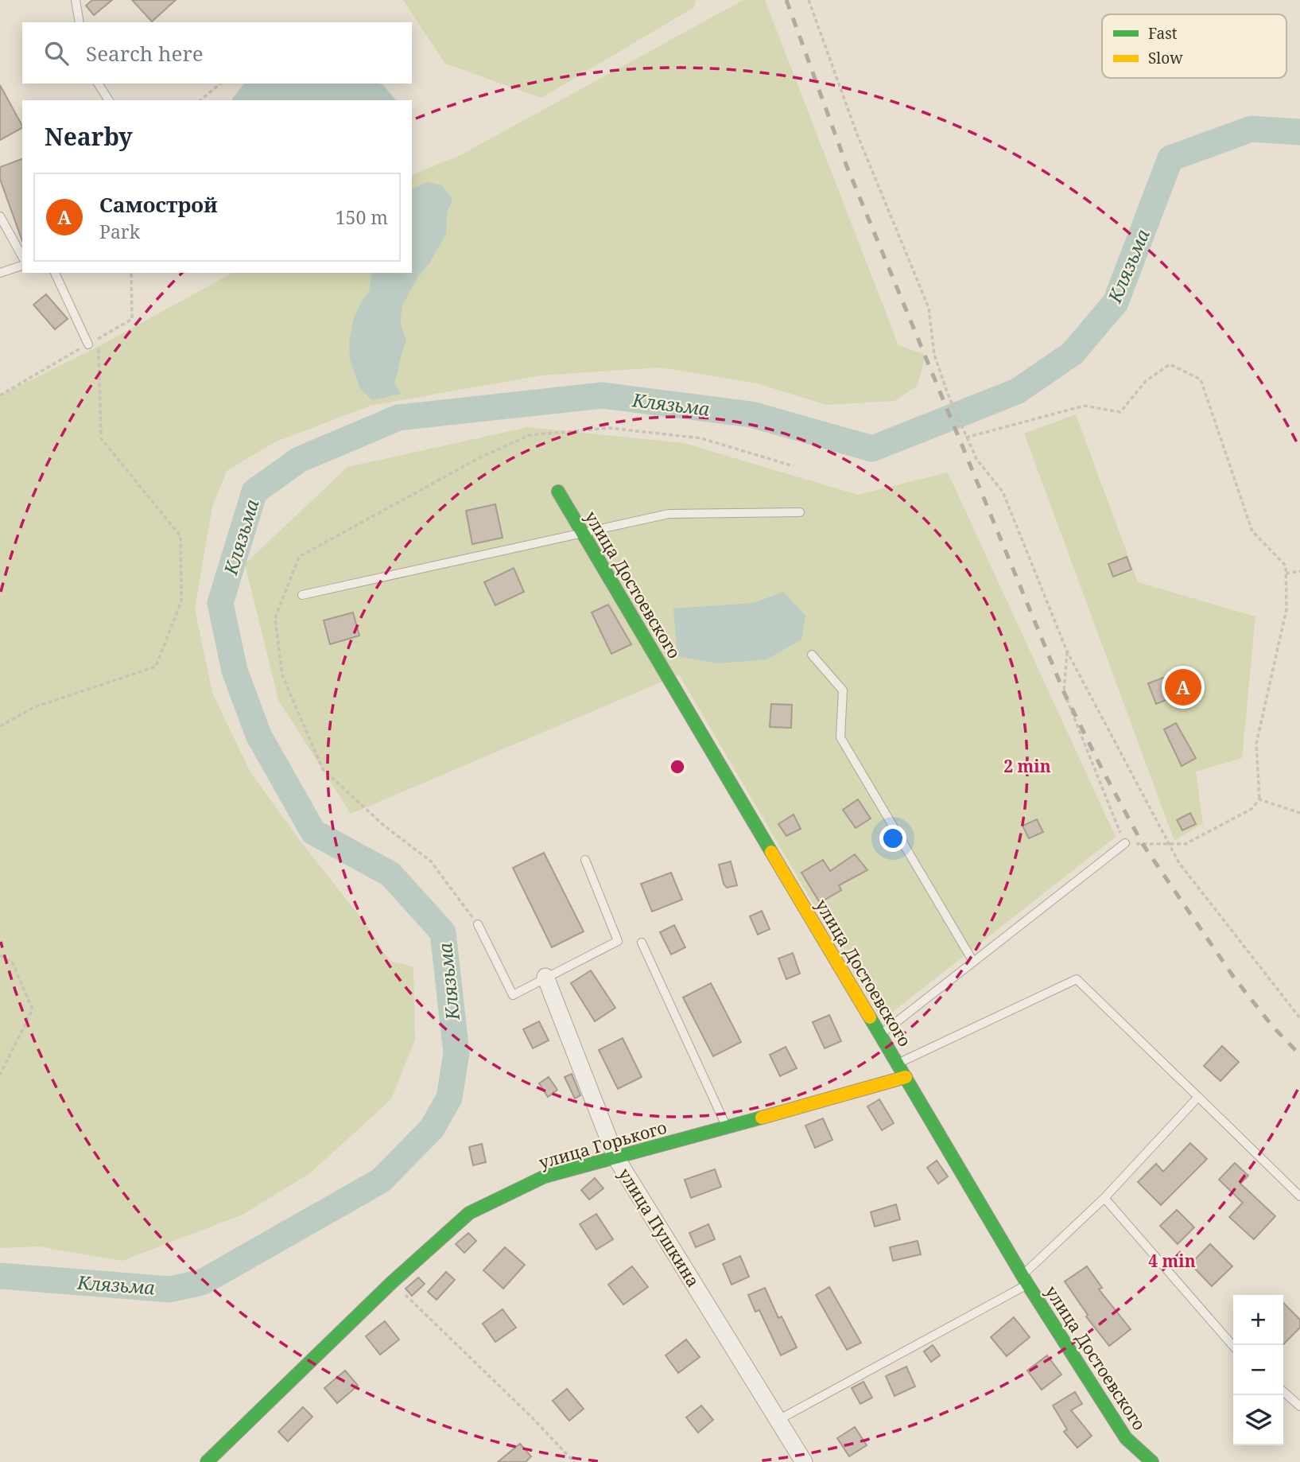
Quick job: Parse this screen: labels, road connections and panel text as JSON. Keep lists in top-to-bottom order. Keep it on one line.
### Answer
{"streets":{"street":["улица Достоевского","улица Горького","улица Пушкина"]},"crossings":[["улица Достоевского","улица Горького"],["улица Горького","улица Пушкина"]],"water":["Клязьма"],"legend":["Fast","Slow"],"page":{"search":"Search here","heading":"Nearby","list":[{"mark":"A","name":"Самострой","note":"Park","value":"150 m"}],"pins":"A","map_buttons":["+","−"]},"rings":["2 min","4 min"]}
